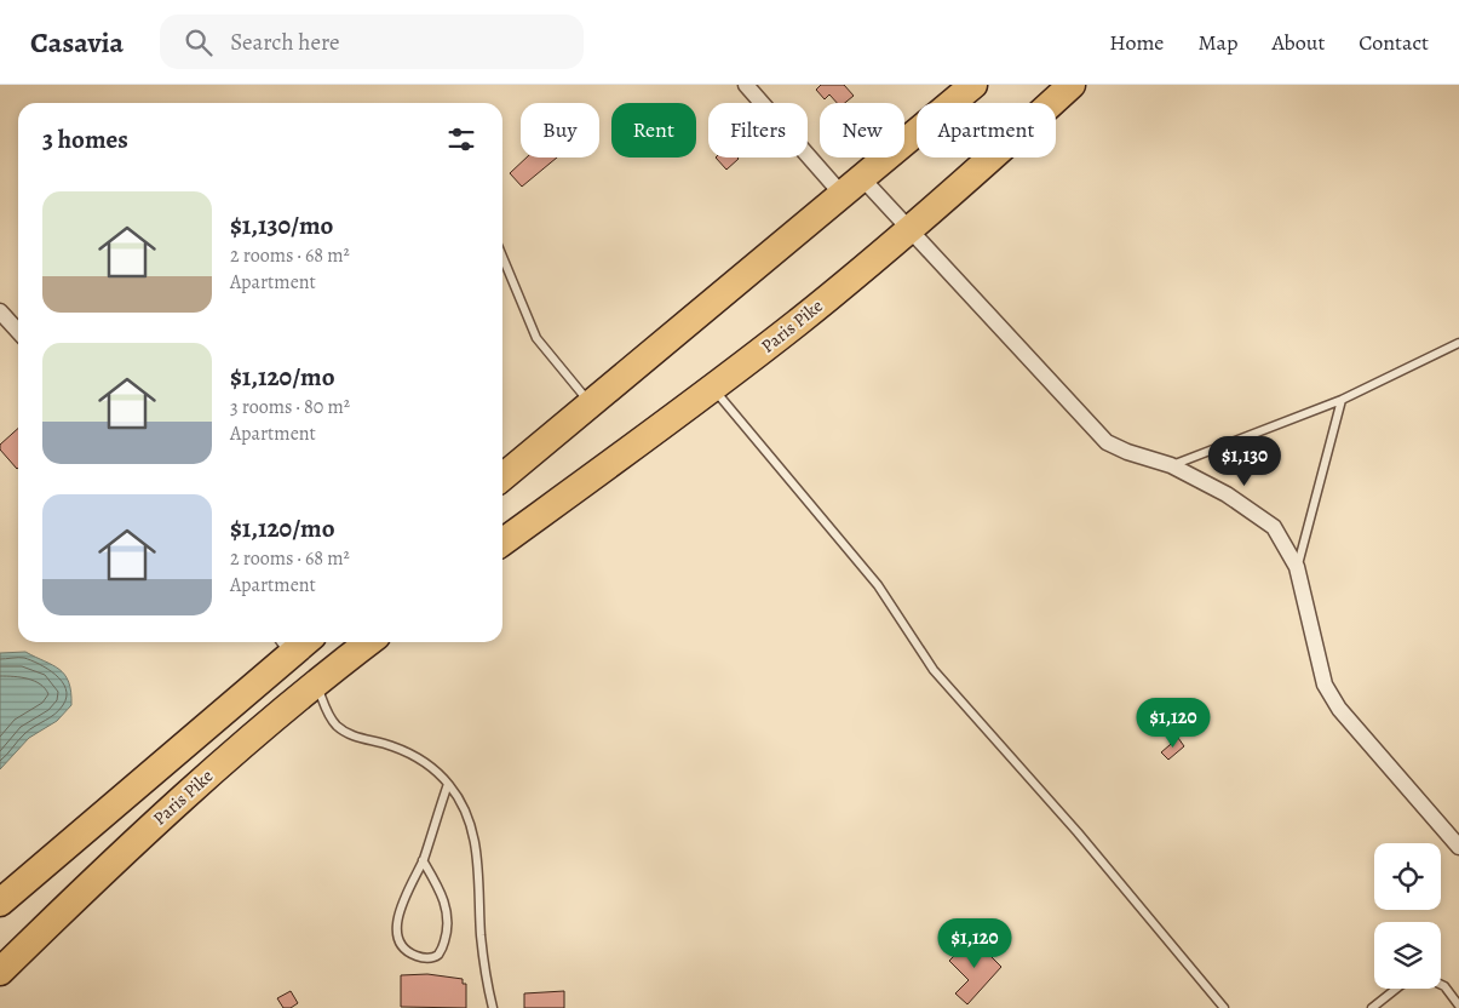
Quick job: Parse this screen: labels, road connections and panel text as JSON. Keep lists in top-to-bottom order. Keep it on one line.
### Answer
{"streets":{"highway":["Paris Pike"]},"page":{"header":"Casavia","search":"Search here","nav":["Home","Map","About","Contact"],"chip":["Buy","Rent","Filters","New","Apartment"],"heading":"3 homes","list":[{"name":"$1,130/mo","note":"2 rooms · 68 m² · Apartment"},{"name":"$1,120/mo","note":"3 rooms · 80 m² · Apartment"},{"name":"$1,120/mo","note":"2 rooms · 68 m² · Apartment"}],"price":["$1,130","$1,120","$1,120"]}}
